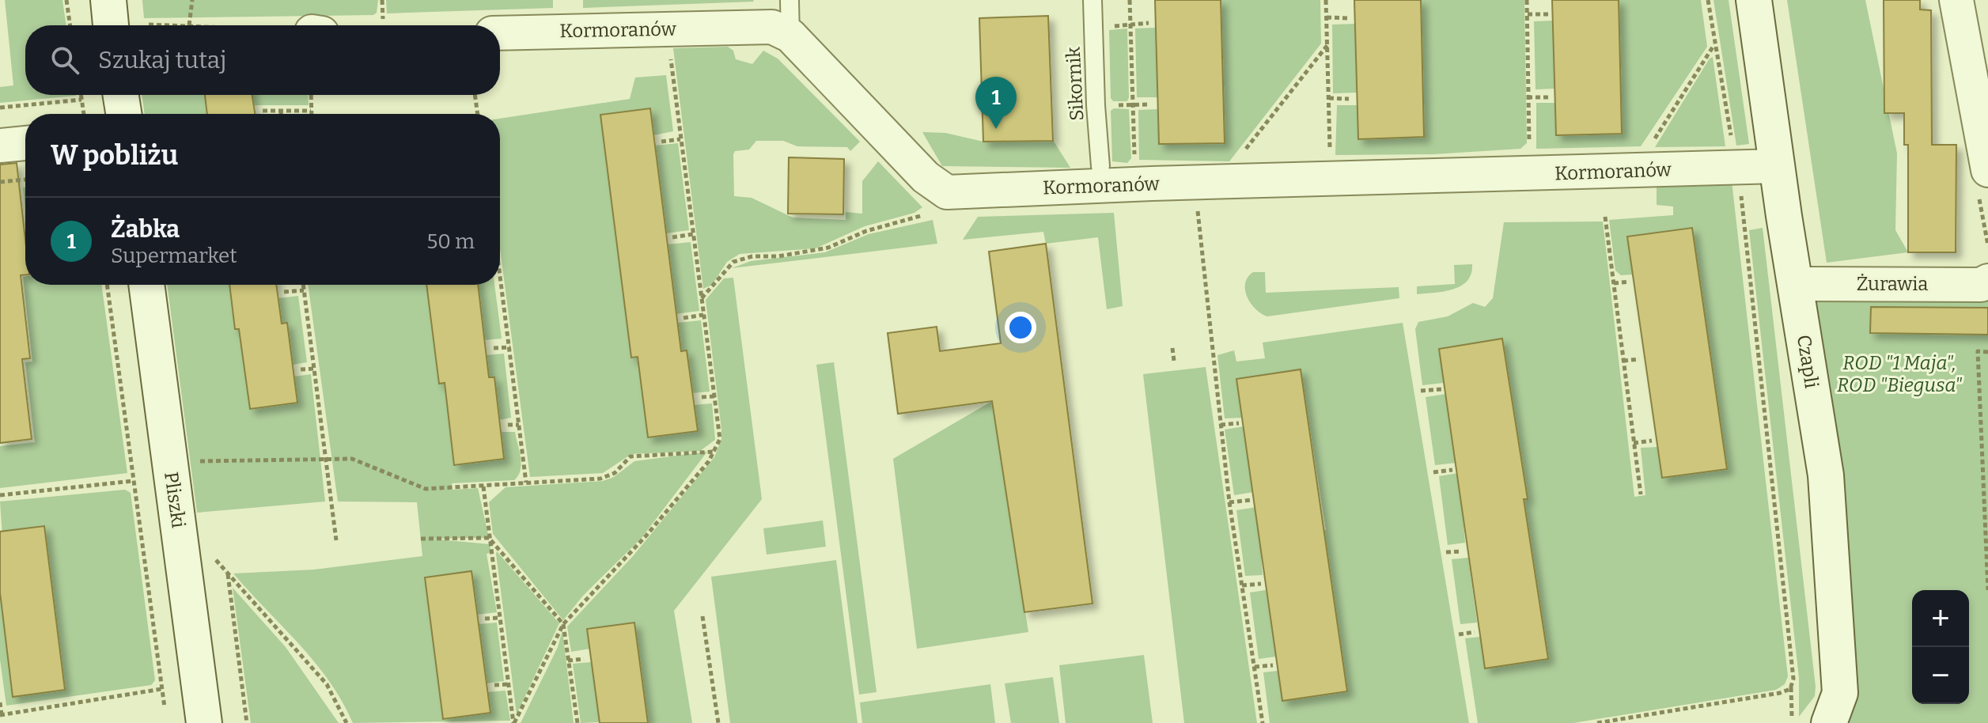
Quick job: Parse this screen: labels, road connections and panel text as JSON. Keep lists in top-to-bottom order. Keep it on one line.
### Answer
{"streets":{"street":["Kormoranów","Żurawia","Czapli","Pliszki"],"lane":["Sikornik"]},"crossings":[["Kormoranów","Czapli"],["Żurawia","Czapli"]],"parks":["ROD \"1 Maja\", ROD \"Biegusa\""],"page":{"search":"Szukaj tutaj","pins":"1","heading":"W pobliżu","list":[{"mark":"1","name":"Żabka","note":"Supermarket","value":"50 m"}],"map_buttons":["+","−"]}}
